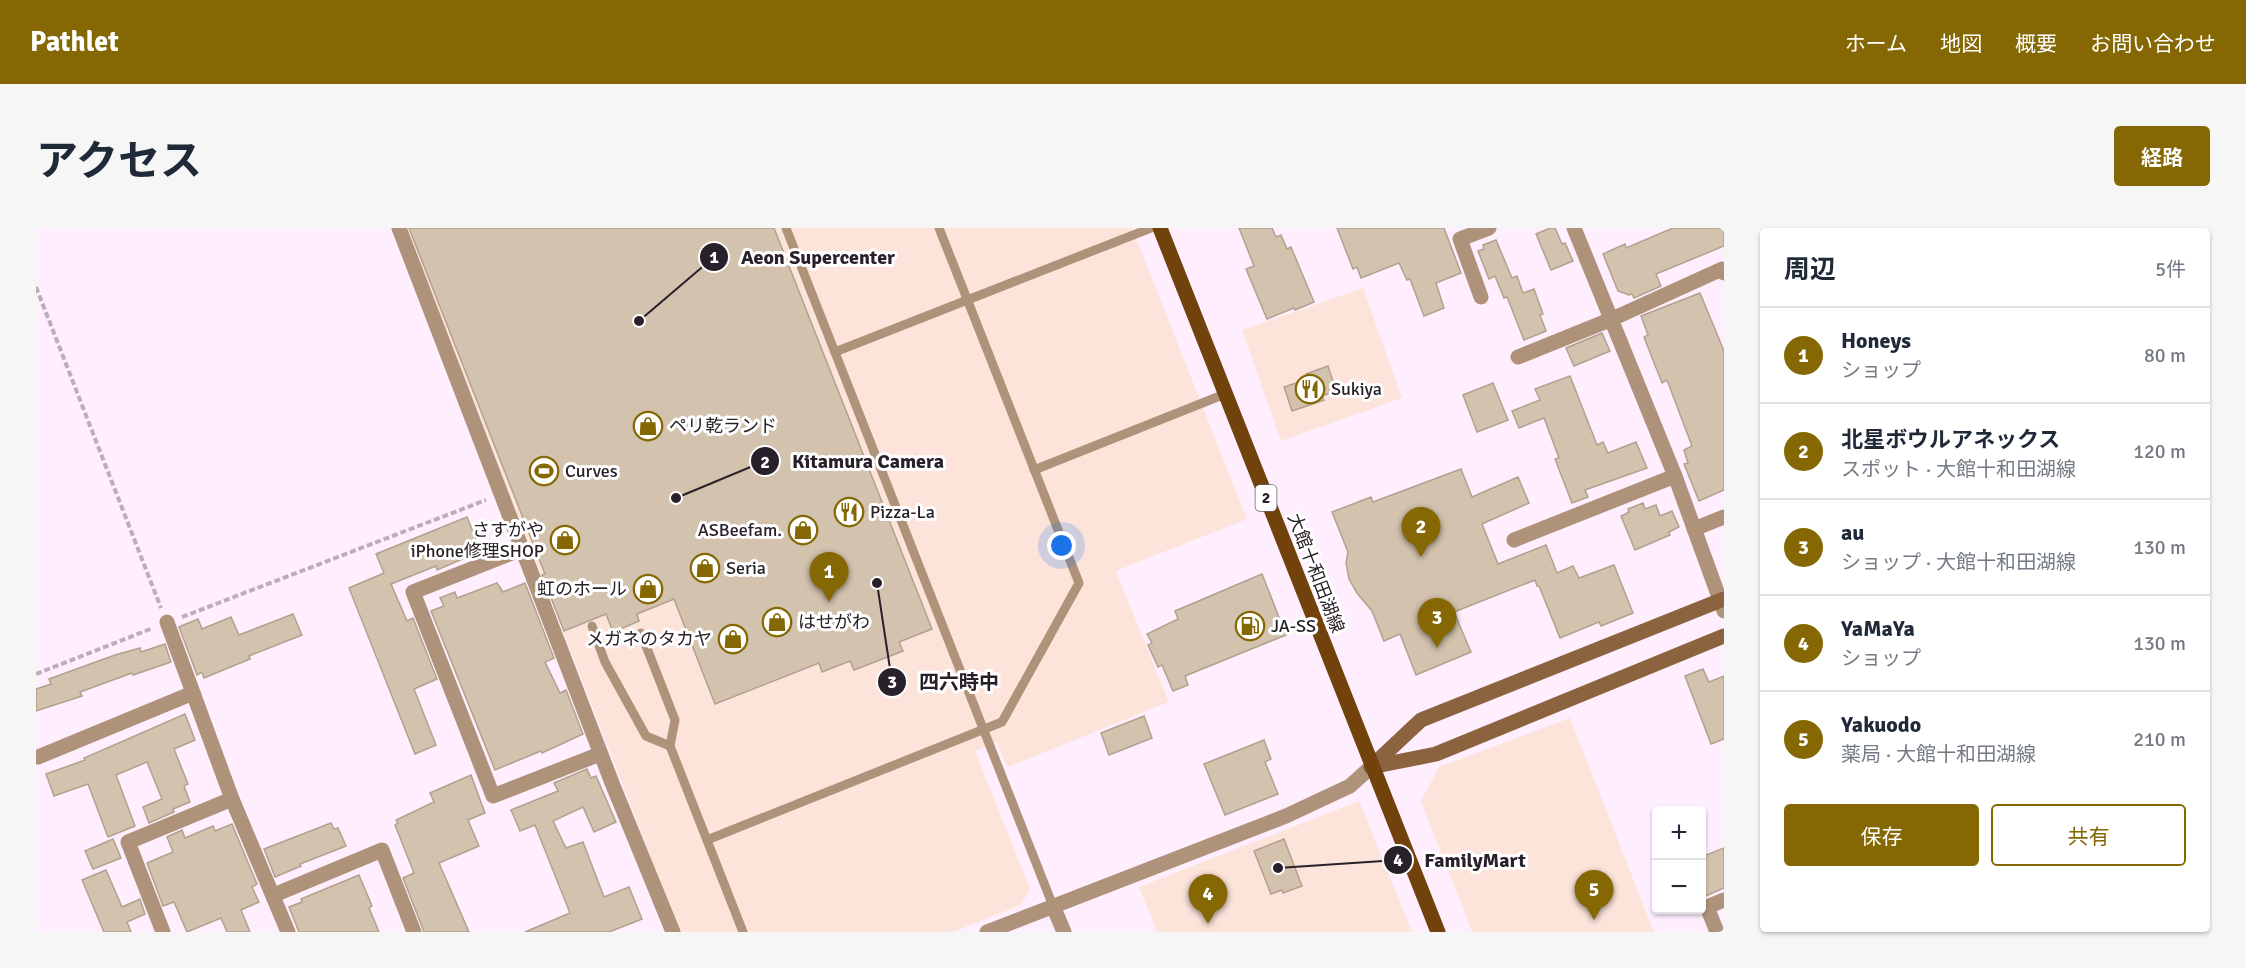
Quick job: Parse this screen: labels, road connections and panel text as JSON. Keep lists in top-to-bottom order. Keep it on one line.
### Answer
{"streets":{"main road":["2","大館十和田湖線"]},"places":{"other":["Aeon Supercenter","Kitamura Camera","四六時中","FamilyMart"],"restaurant":["Sukiya","Pizza-La"],"shop":["ペリ乾ランド","ASBeefam.","さすがや iPhone修理SHOP","Seria","虹のホール","はせがわ","メガネのタカヤ"],"sports":["Curves"],"fuel station":["JA-SS"]},"page":{"header":"Pathlet","nav":["ホーム","地図","概要","お問い合わせ"],"title":"アクセス","buttons":["経路",["保存","共有"]],"heading":["周辺","5件"],"list":[{"mark":"1","name":"Honeys","note":"ショップ","value":"80 m"},{"mark":"2","name":"北星ボウルアネックス","note":"スポット · 大館十和田湖線","value":"120 m"},{"mark":"3","name":"au","note":"ショップ · 大館十和田湖線","value":"130 m"},{"mark":"4","name":"YaMaYa","note":"ショップ","value":"130 m"},{"mark":"5","name":"Yakuodo","note":"薬局 · 大館十和田湖線","value":"210 m"}],"pins":["2","1","3","5","4"],"map_buttons":["+","−"]}}
